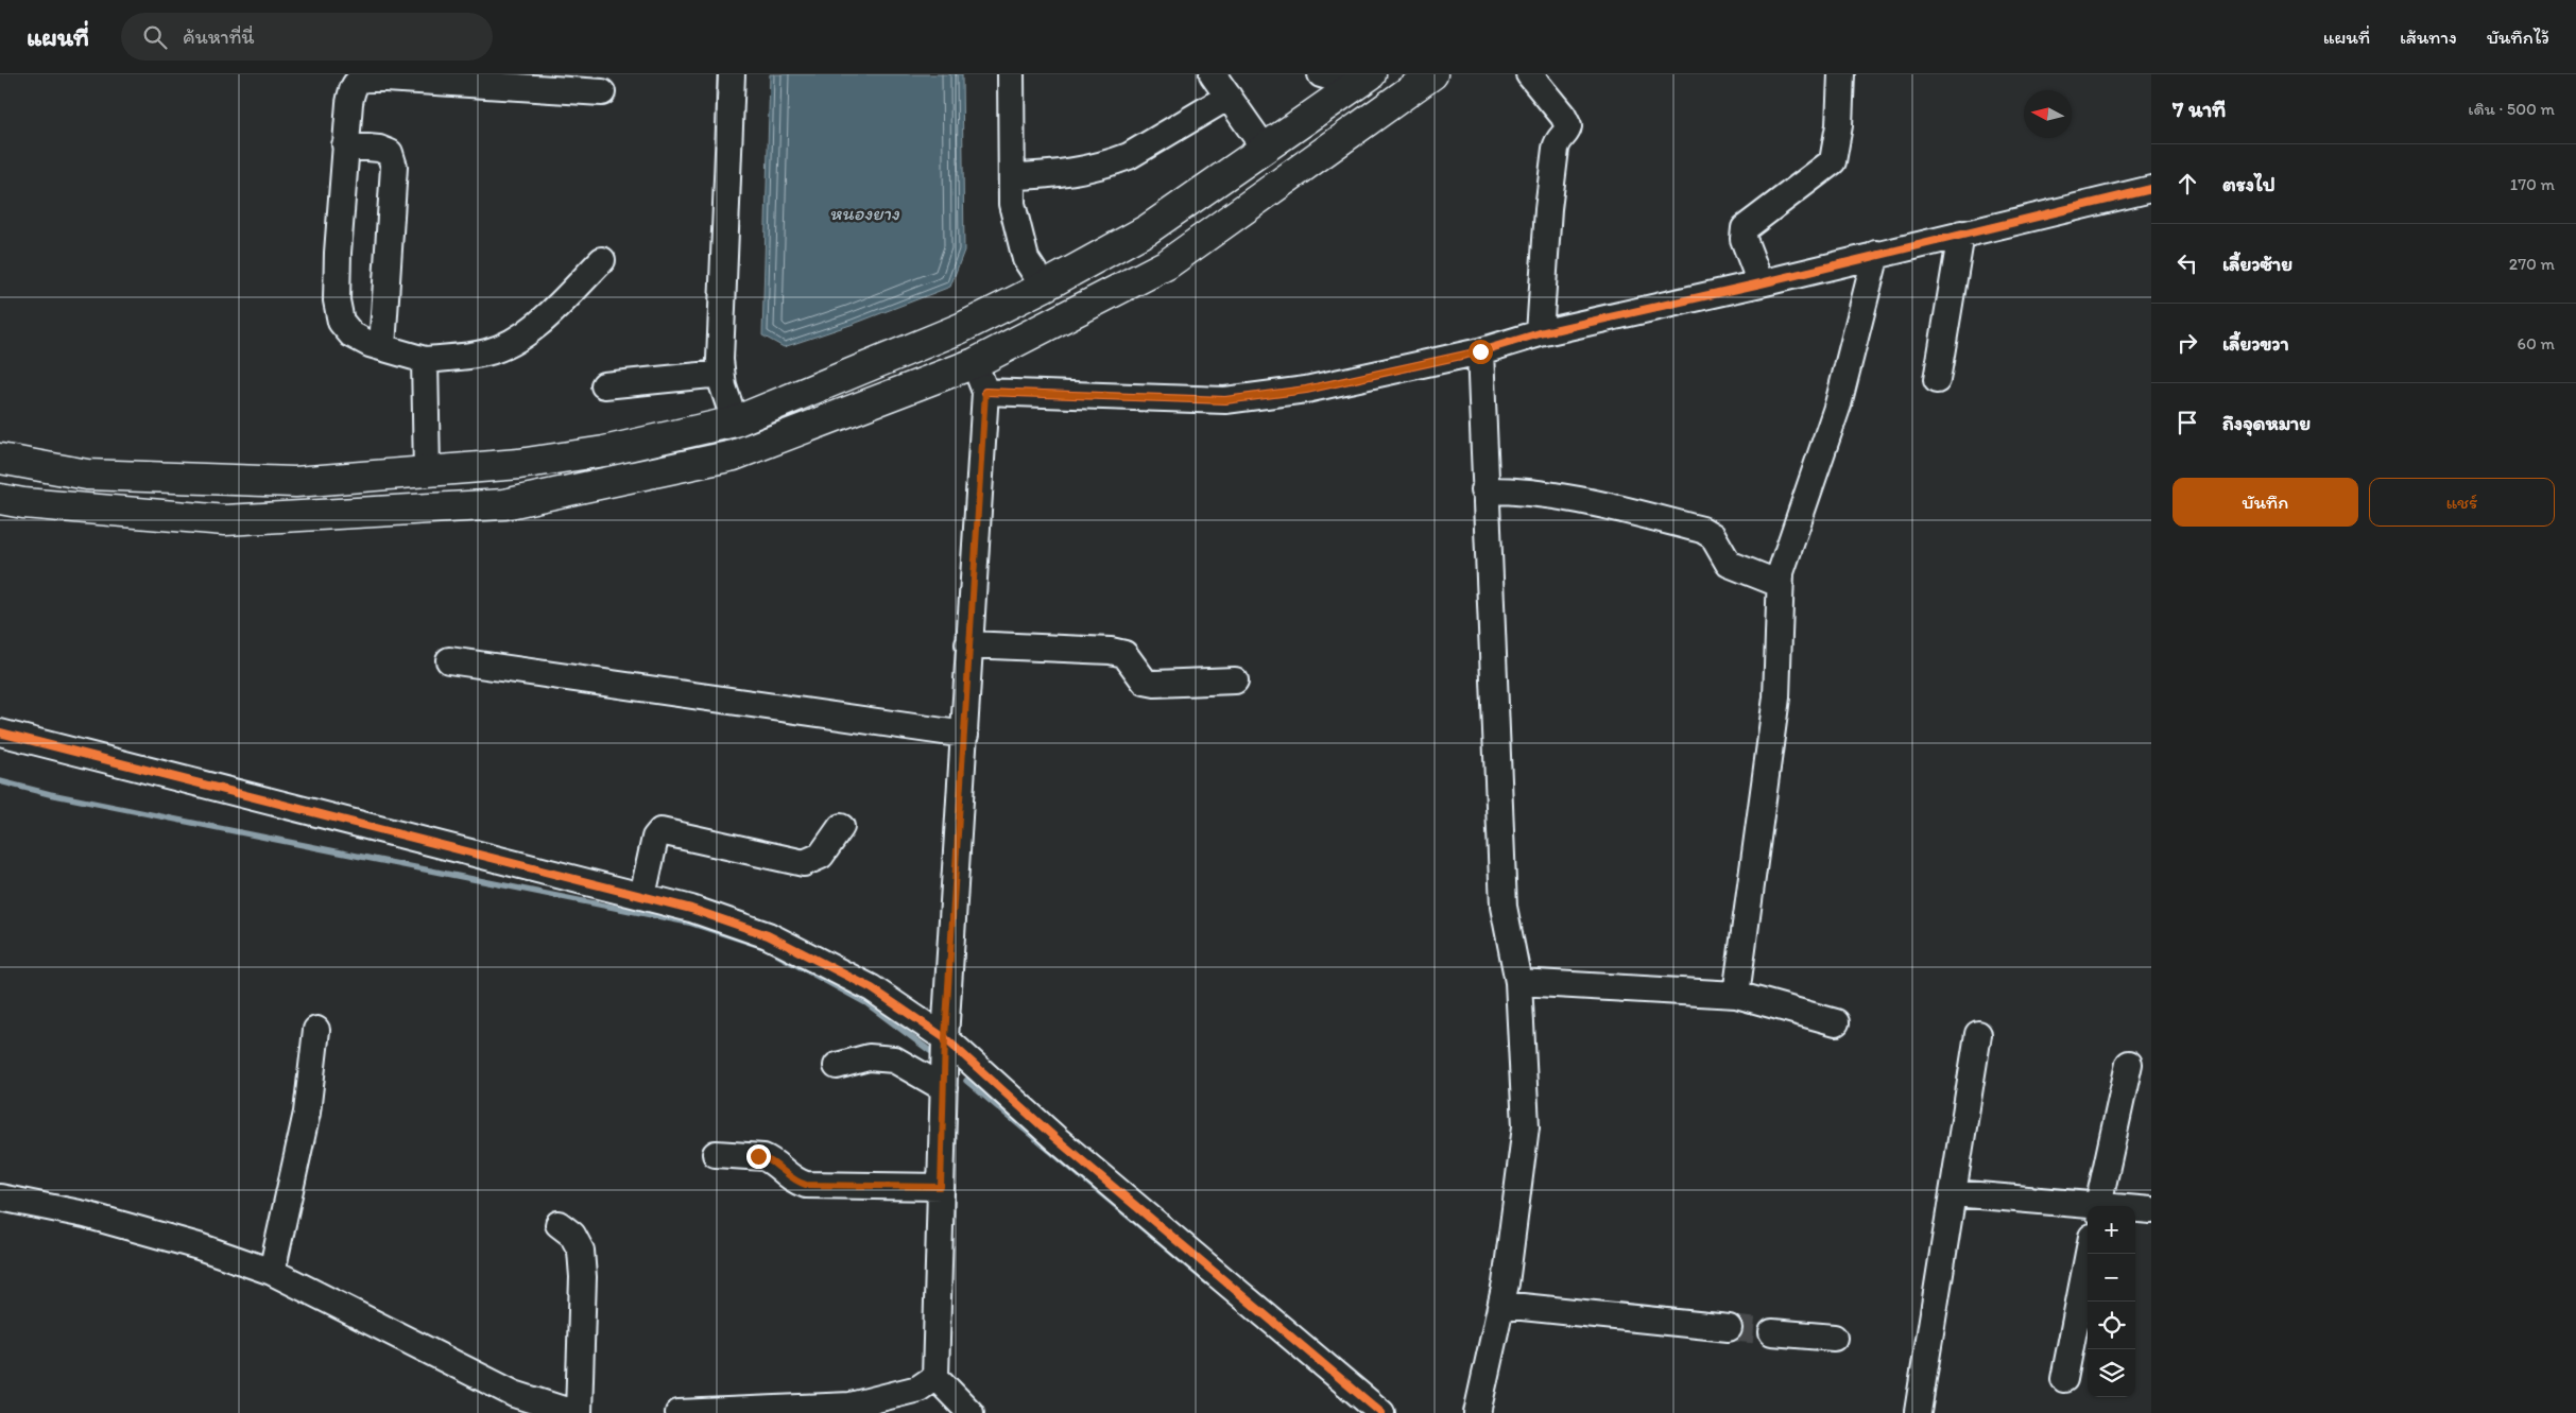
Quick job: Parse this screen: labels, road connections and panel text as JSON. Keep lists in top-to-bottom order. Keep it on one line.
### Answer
{"water":["หนองยาง"],"north":"left","page":{"header":"แผนที่","search":"ค้นหาที่นี่","nav":["แผนที่","เส้นทาง","บันทึกไว้"],"heading":["7 นาที","เดิน · 500 m"],"list":[["ตรงไป","170 m"],["เลี้ยวซ้าย","270 m"],["เลี้ยวขวา","60 m"],"ถึงจุดหมาย"],"buttons":["บันทึก","แชร์"],"map_buttons":["+","−"]}}
